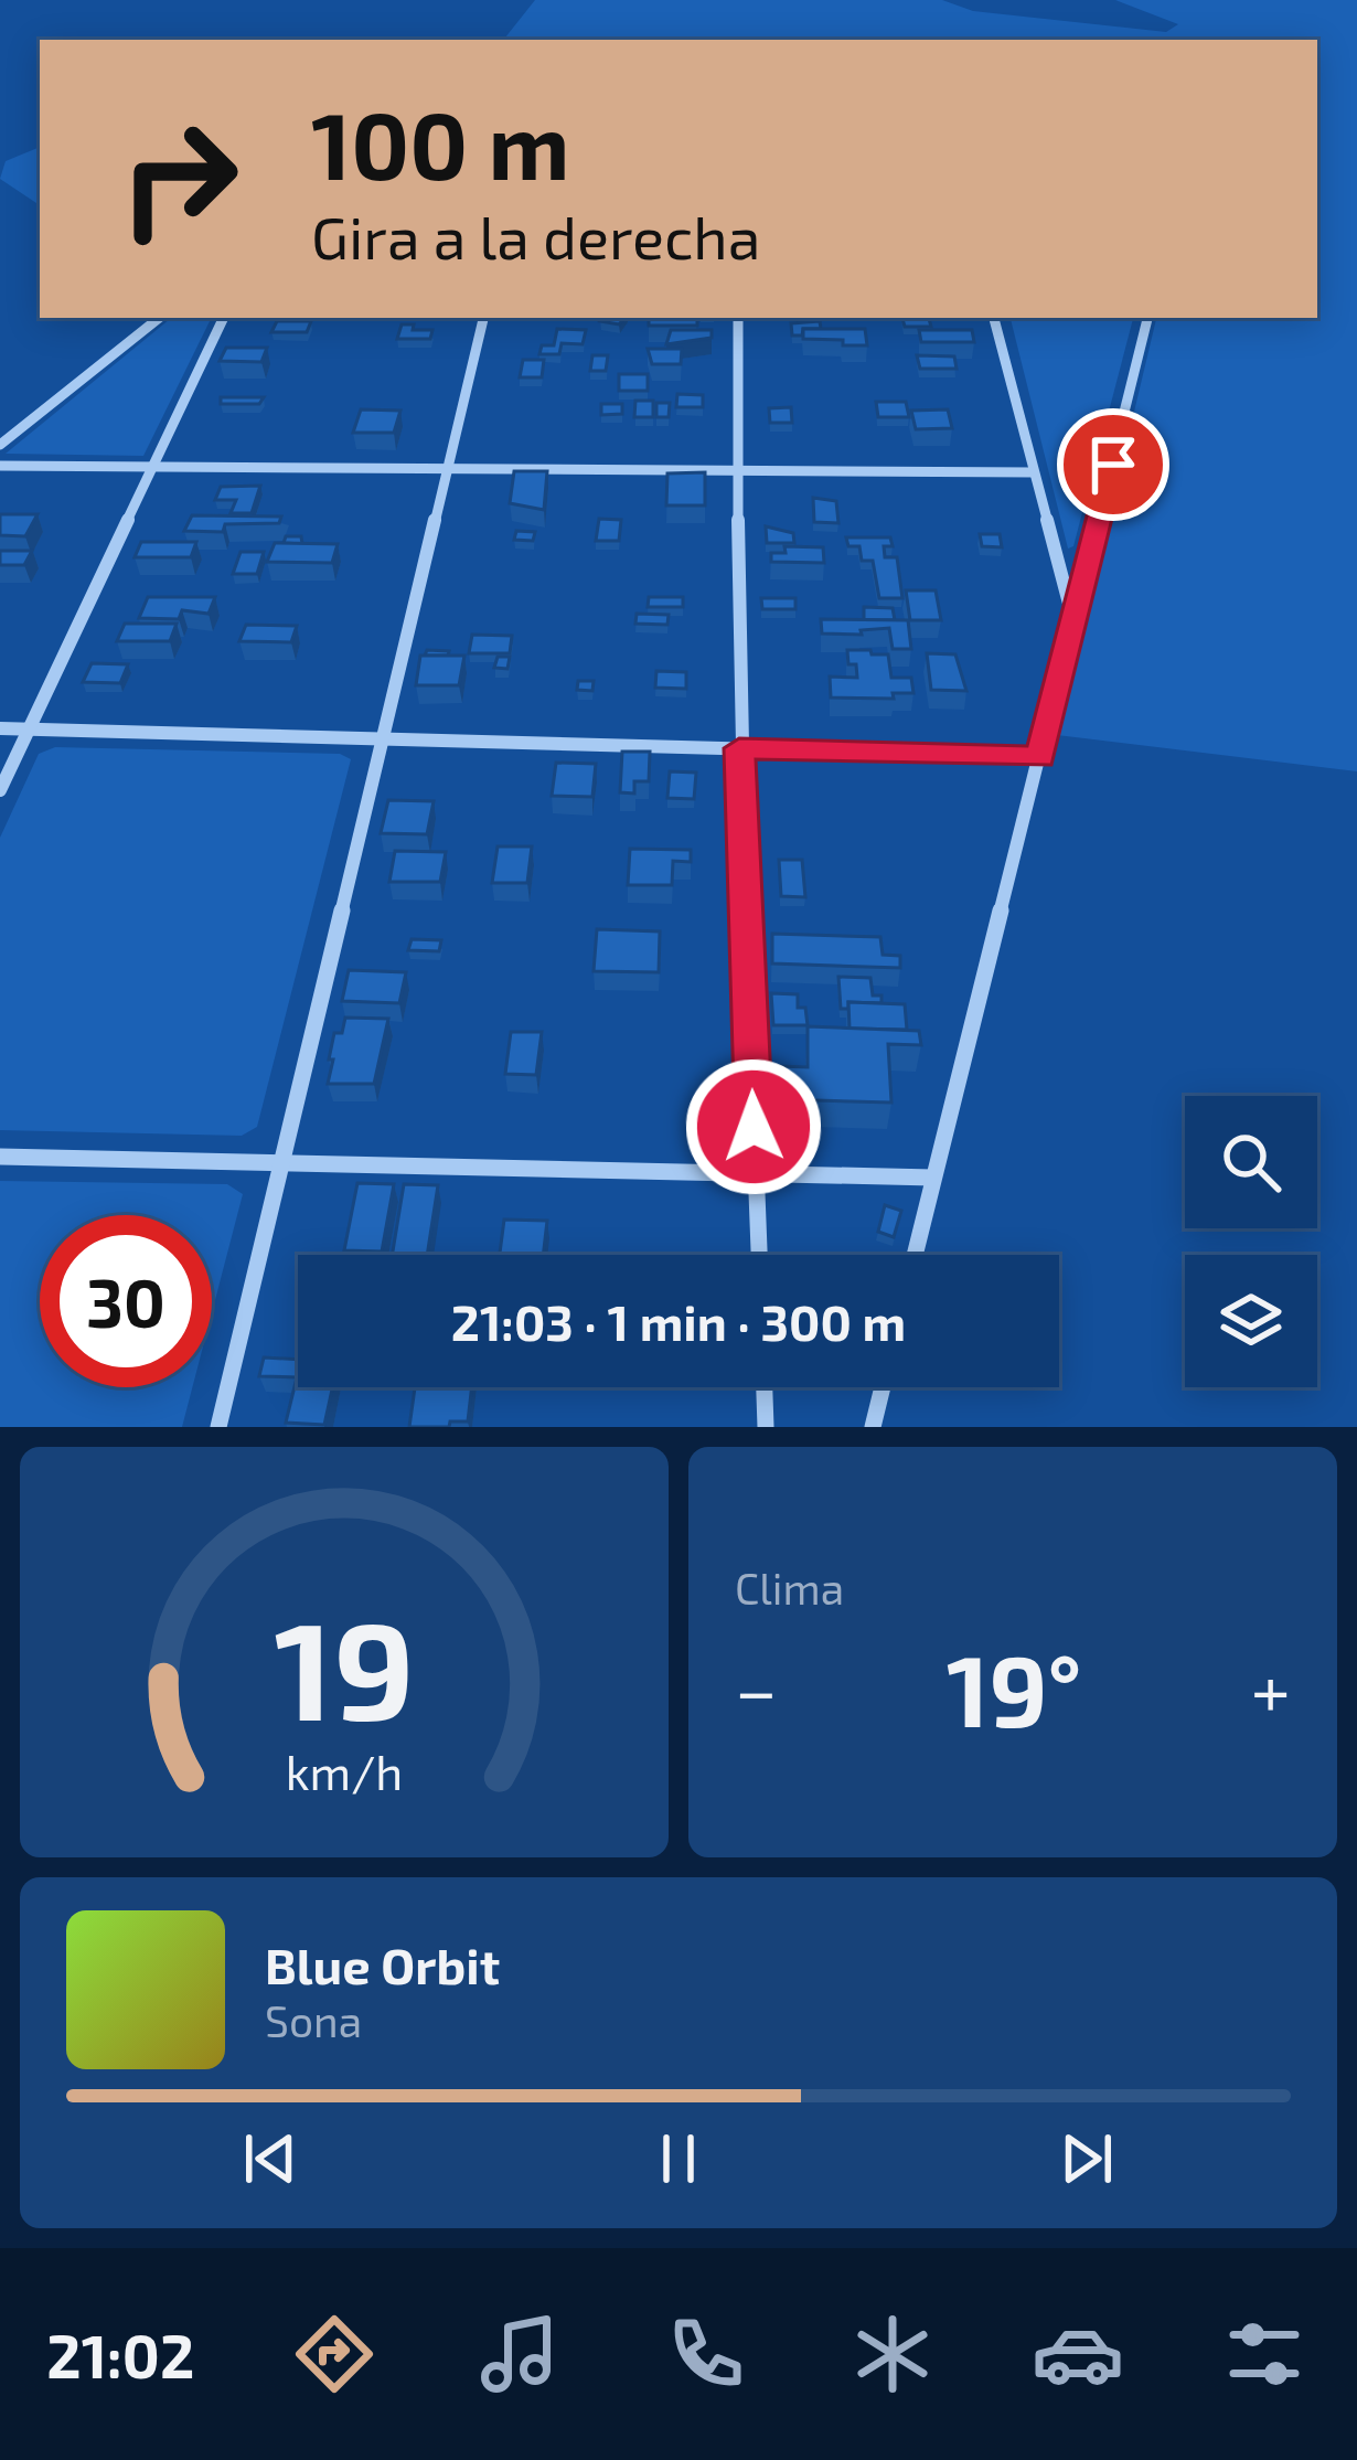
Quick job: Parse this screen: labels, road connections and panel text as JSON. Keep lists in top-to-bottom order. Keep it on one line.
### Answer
{"page":{"turn":["100 m","Gira a la derecha"],"limit":"30","trip":"21:03 · 1 min · 300 m","tile":"Clima","heat":["−","19°","+"],"song":["Blue Orbit","Sona"],"tabs":"21:02","gauge":["19","km/h"]}}
